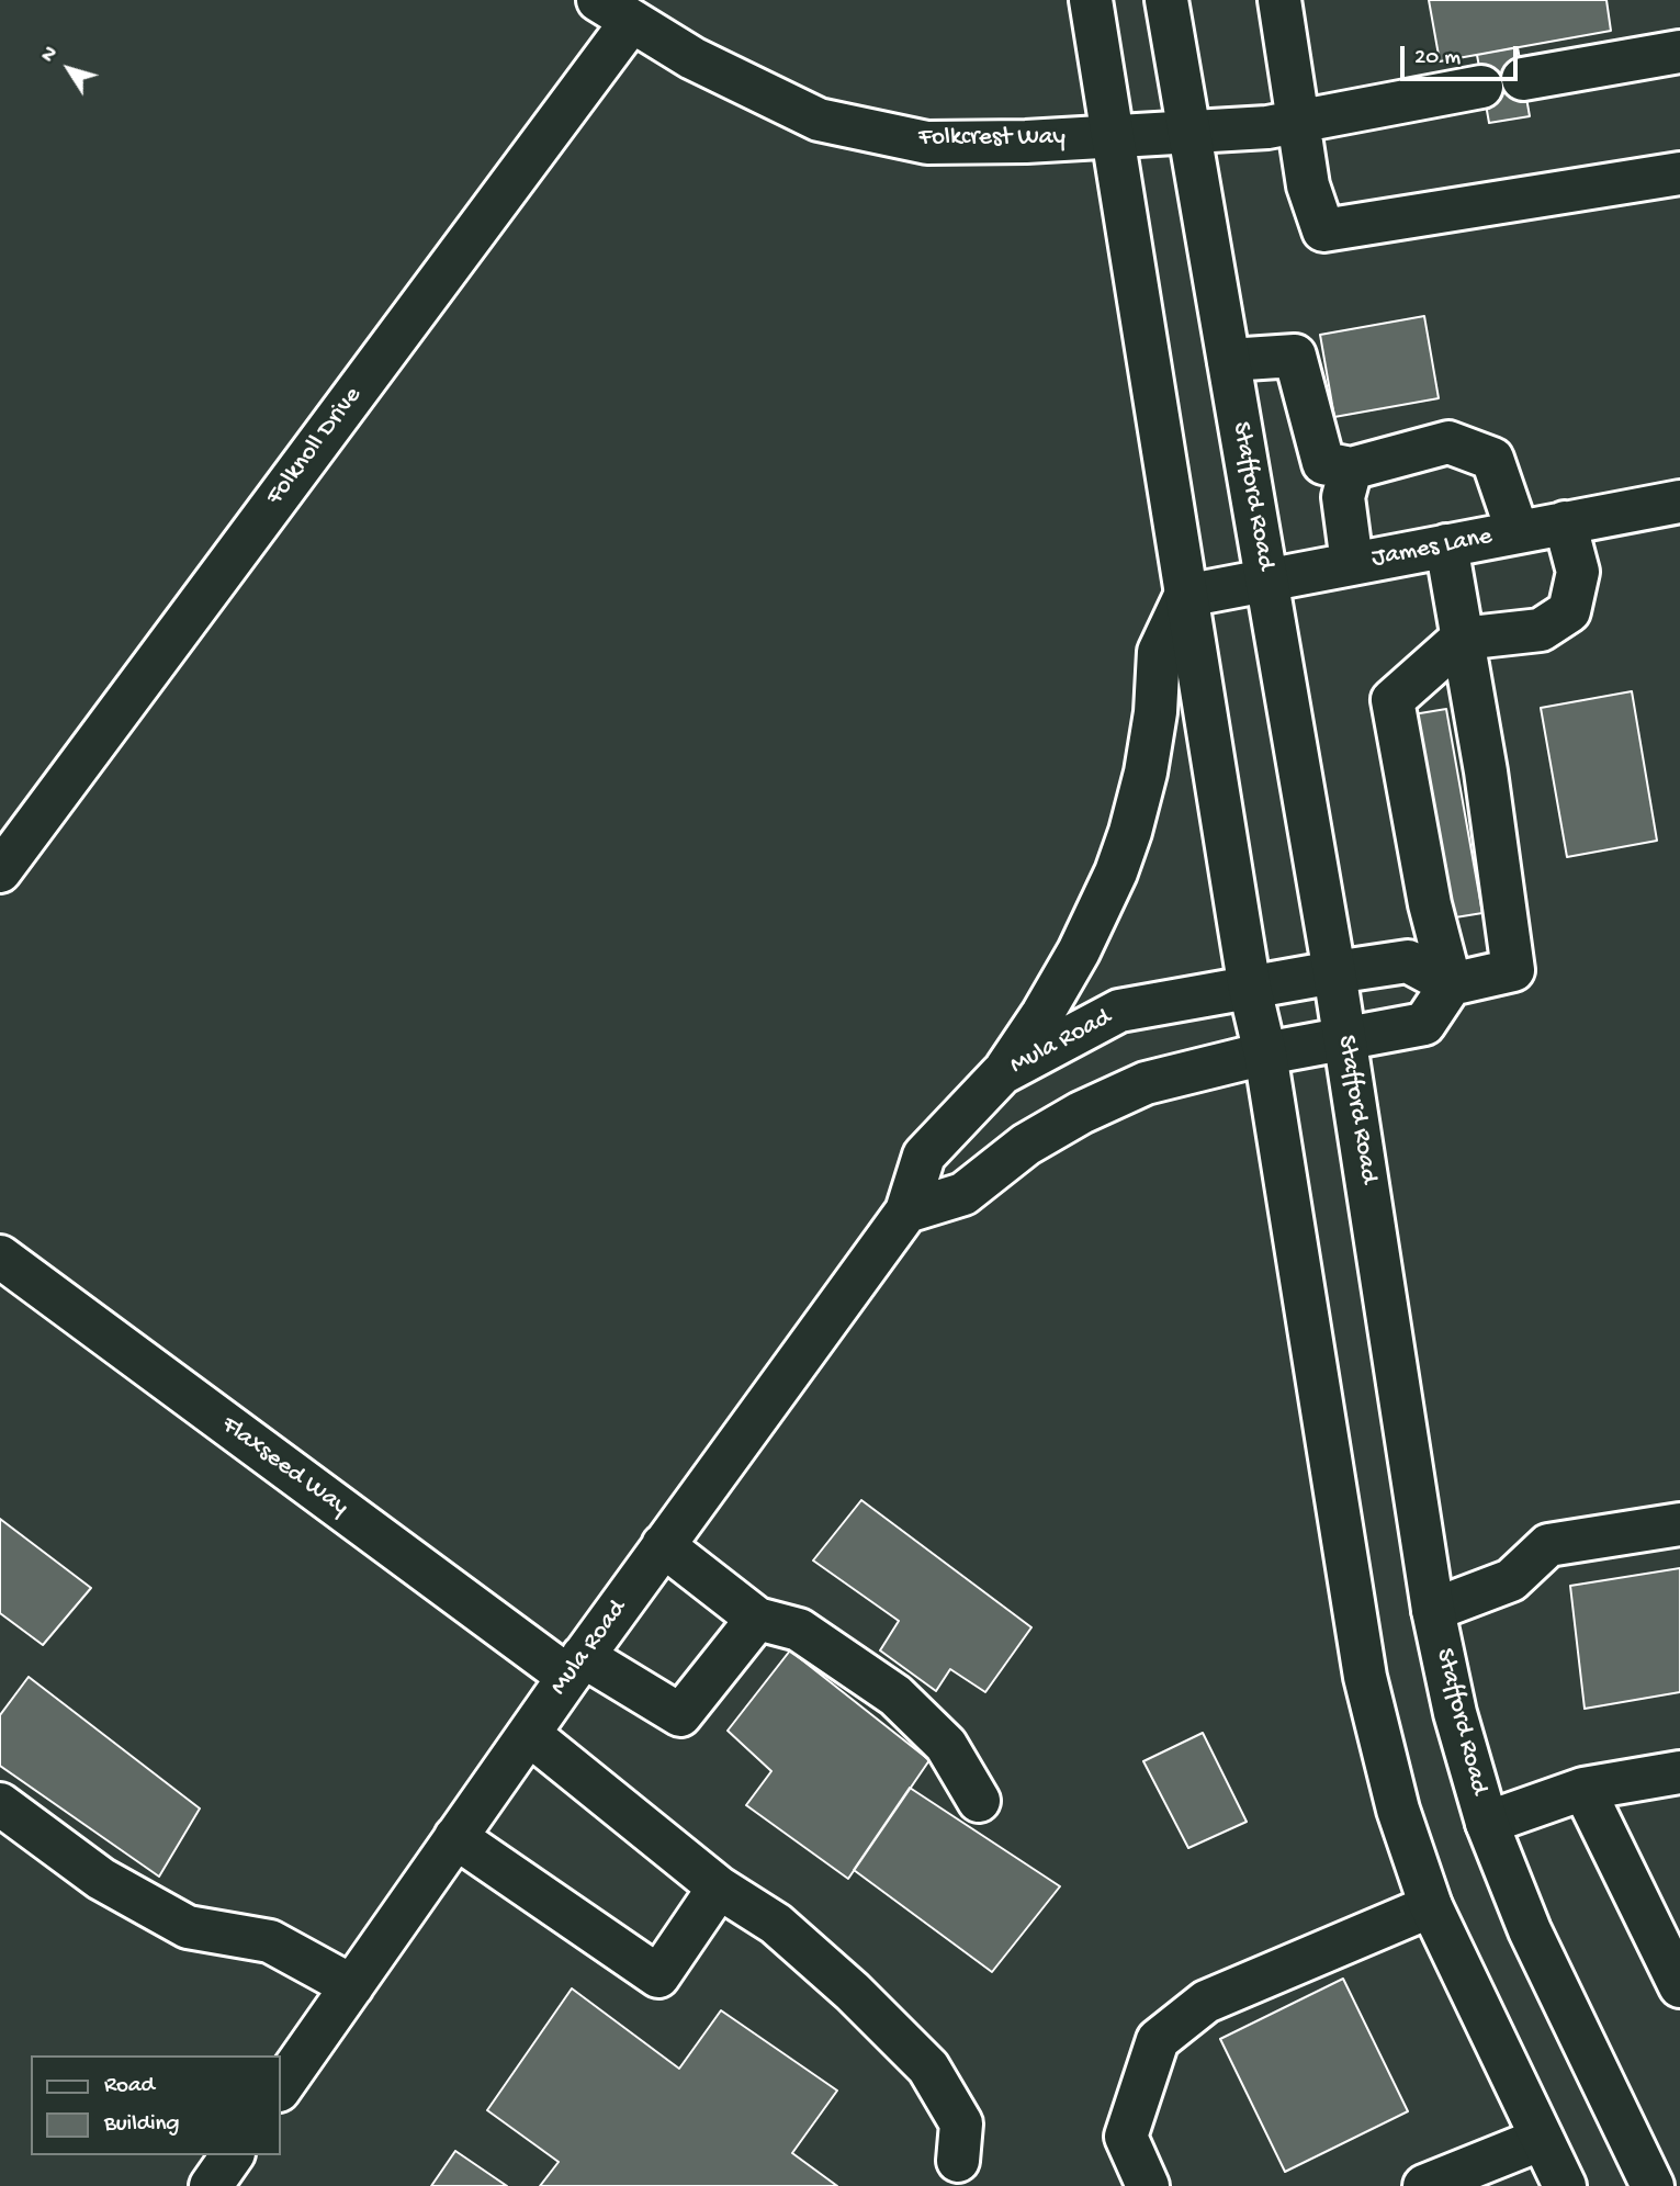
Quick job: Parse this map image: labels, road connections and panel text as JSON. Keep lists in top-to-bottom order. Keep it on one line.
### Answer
{"streets":{"street":["Folkcrest Way","Folknoll Drive","Stafford Road","James Lane","Mula Road","Flaxseed Way"]},"crossings":[["Folkcrest Way","Folknoll Drive"],["Folkcrest Way","Stafford Road"],["Stafford Road","James Lane"],["Stafford Road","Mula Road"],["Mula Road","Flaxseed Way"]],"legend":["Road","Building"],"scale_bar":"20 m","north":"top left"}
